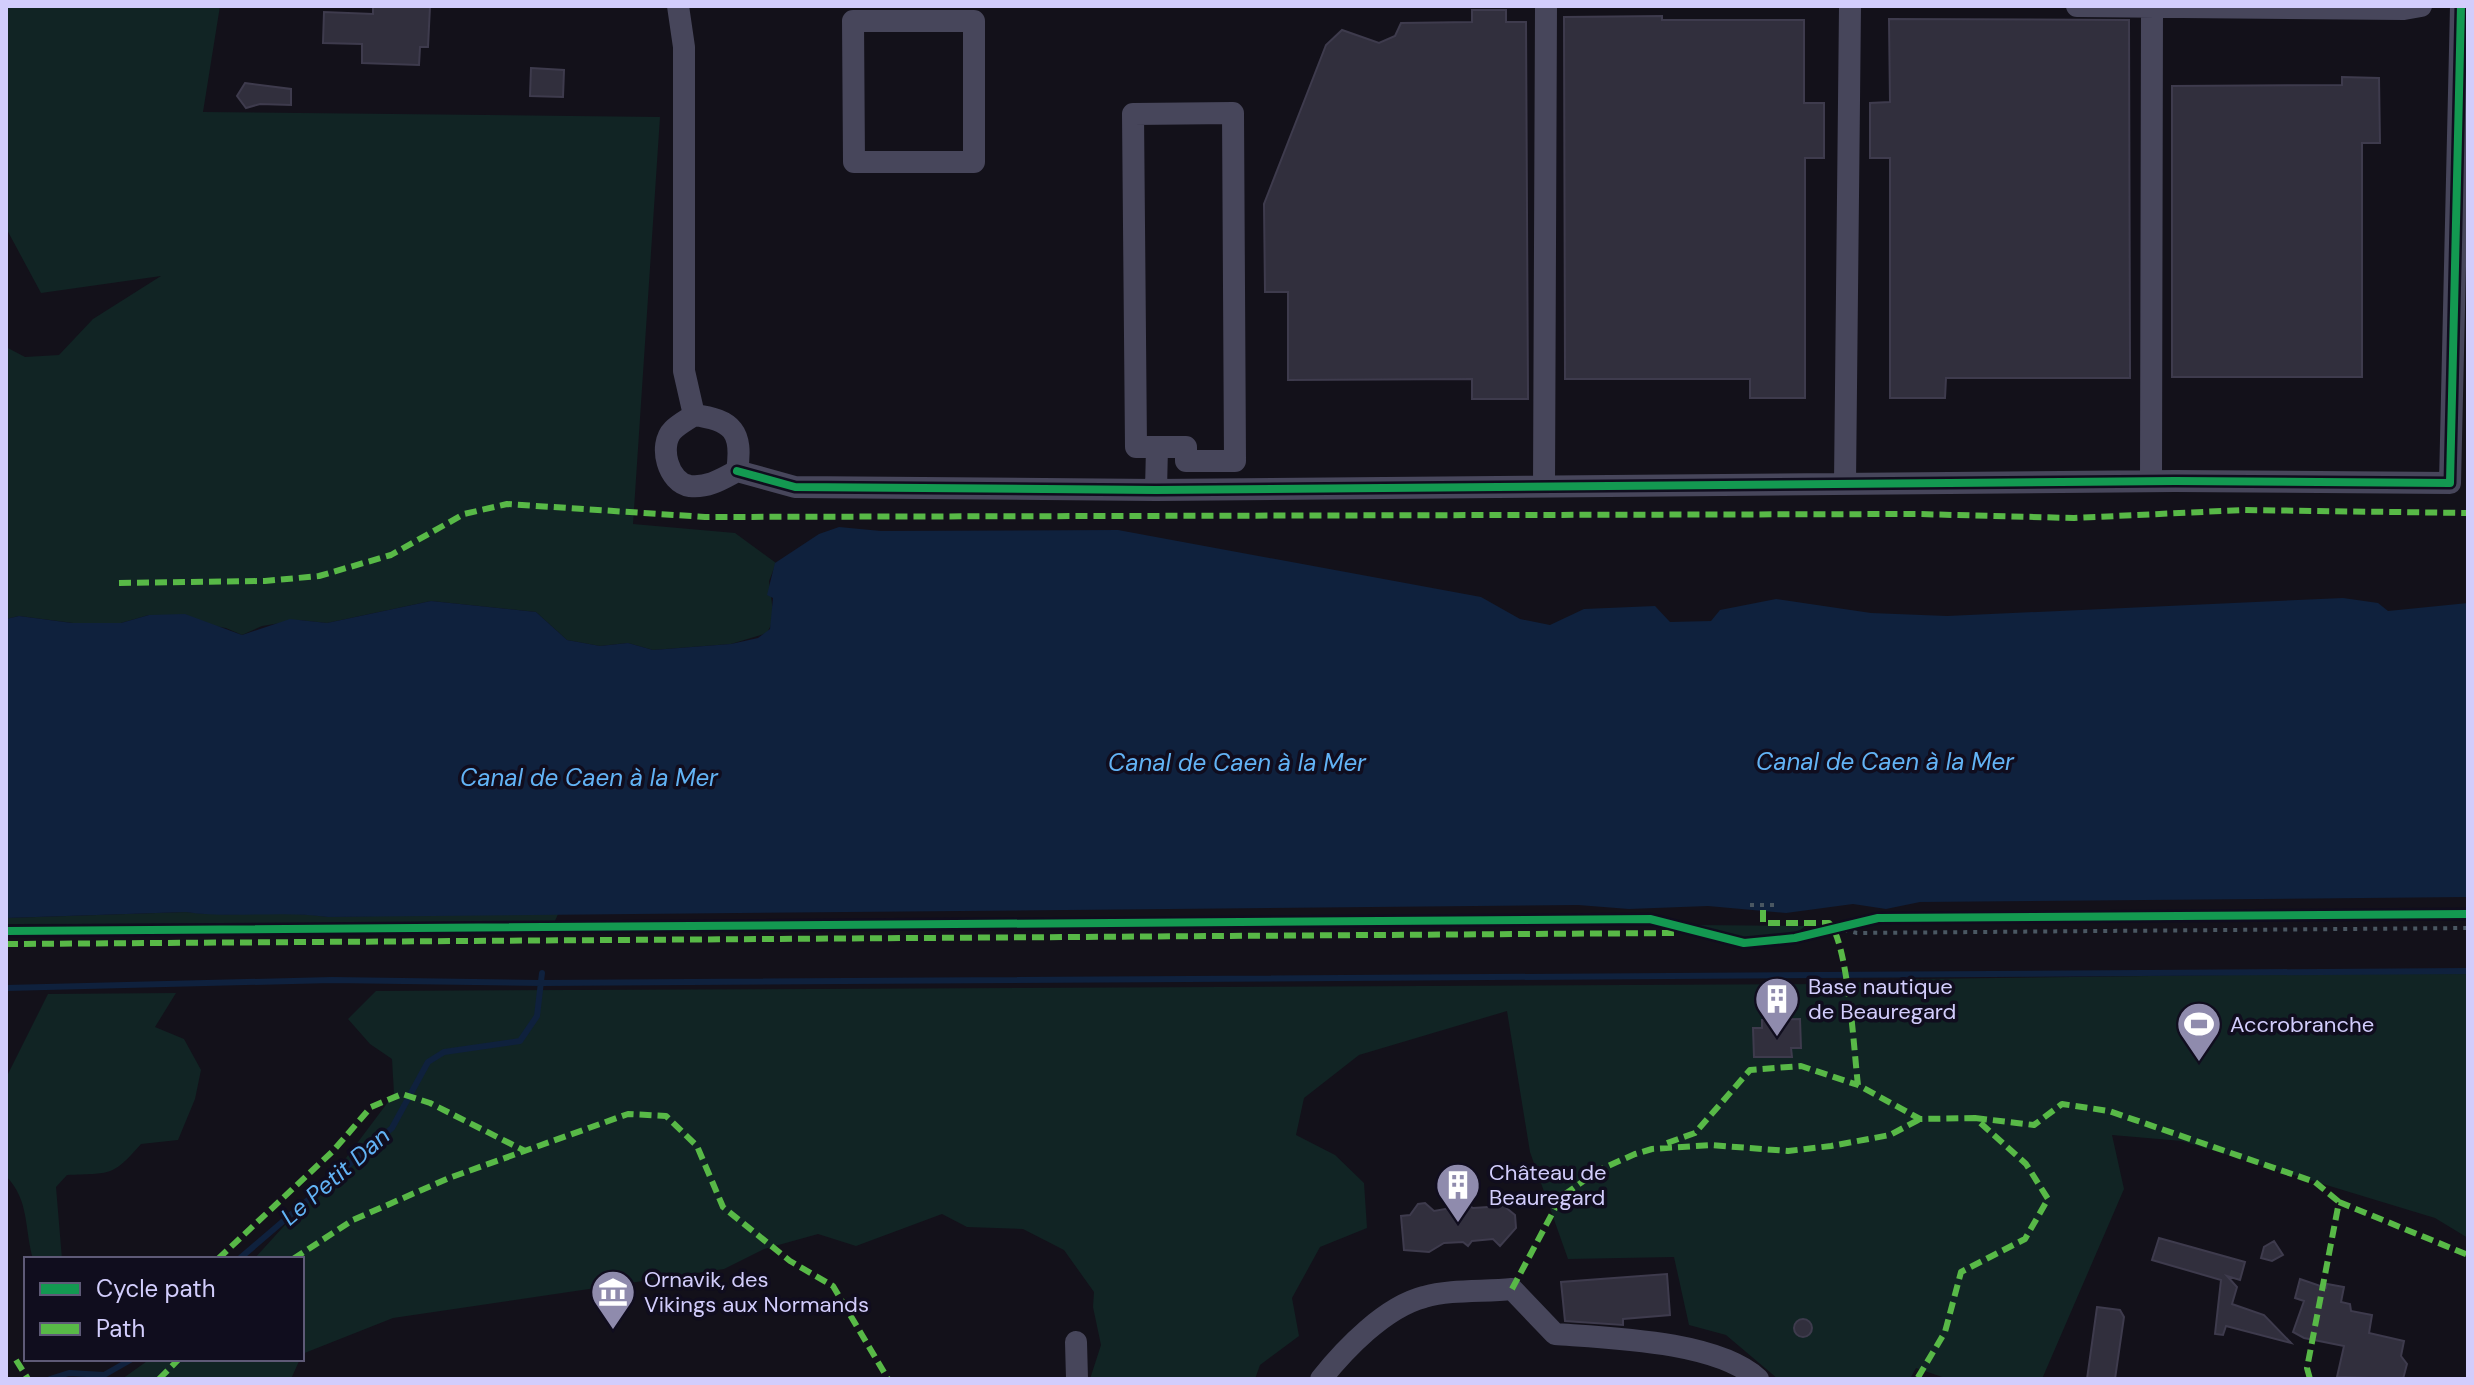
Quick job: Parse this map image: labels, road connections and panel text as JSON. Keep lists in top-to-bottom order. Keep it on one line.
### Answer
{"water":["Canal de Caen à la Mer","Le Petit Dan"],"places":{"building":["Base nautique de Beauregard","Château de Beauregard"],"sports":["Accrobranche"],"museum":["Ornavik, des Vikings aux Normands"]},"legend":["Cycle path","Path"]}
